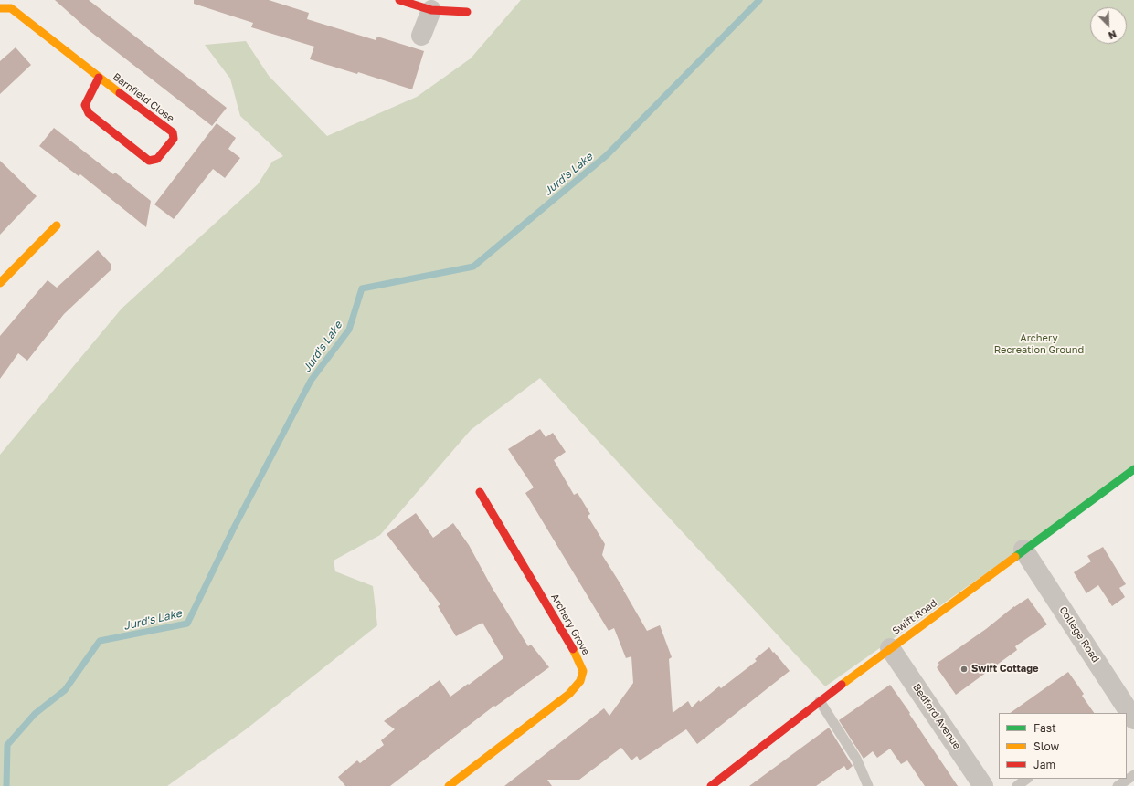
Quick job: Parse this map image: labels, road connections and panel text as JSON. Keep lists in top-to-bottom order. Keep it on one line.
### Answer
{"streets":{"street":["Barnfield Close","Swift Road","Archery Grove","College Road","Bedford Avenue"]},"crossings":[["Swift Road","College Road"],["Swift Road","Bedford Avenue"]],"water":["Jurd's Lake"],"parks":["Archery Recreation Ground"],"places":["Swift Cottage"],"legend":["Fast","Slow","Jam"],"north":"bottom right"}
